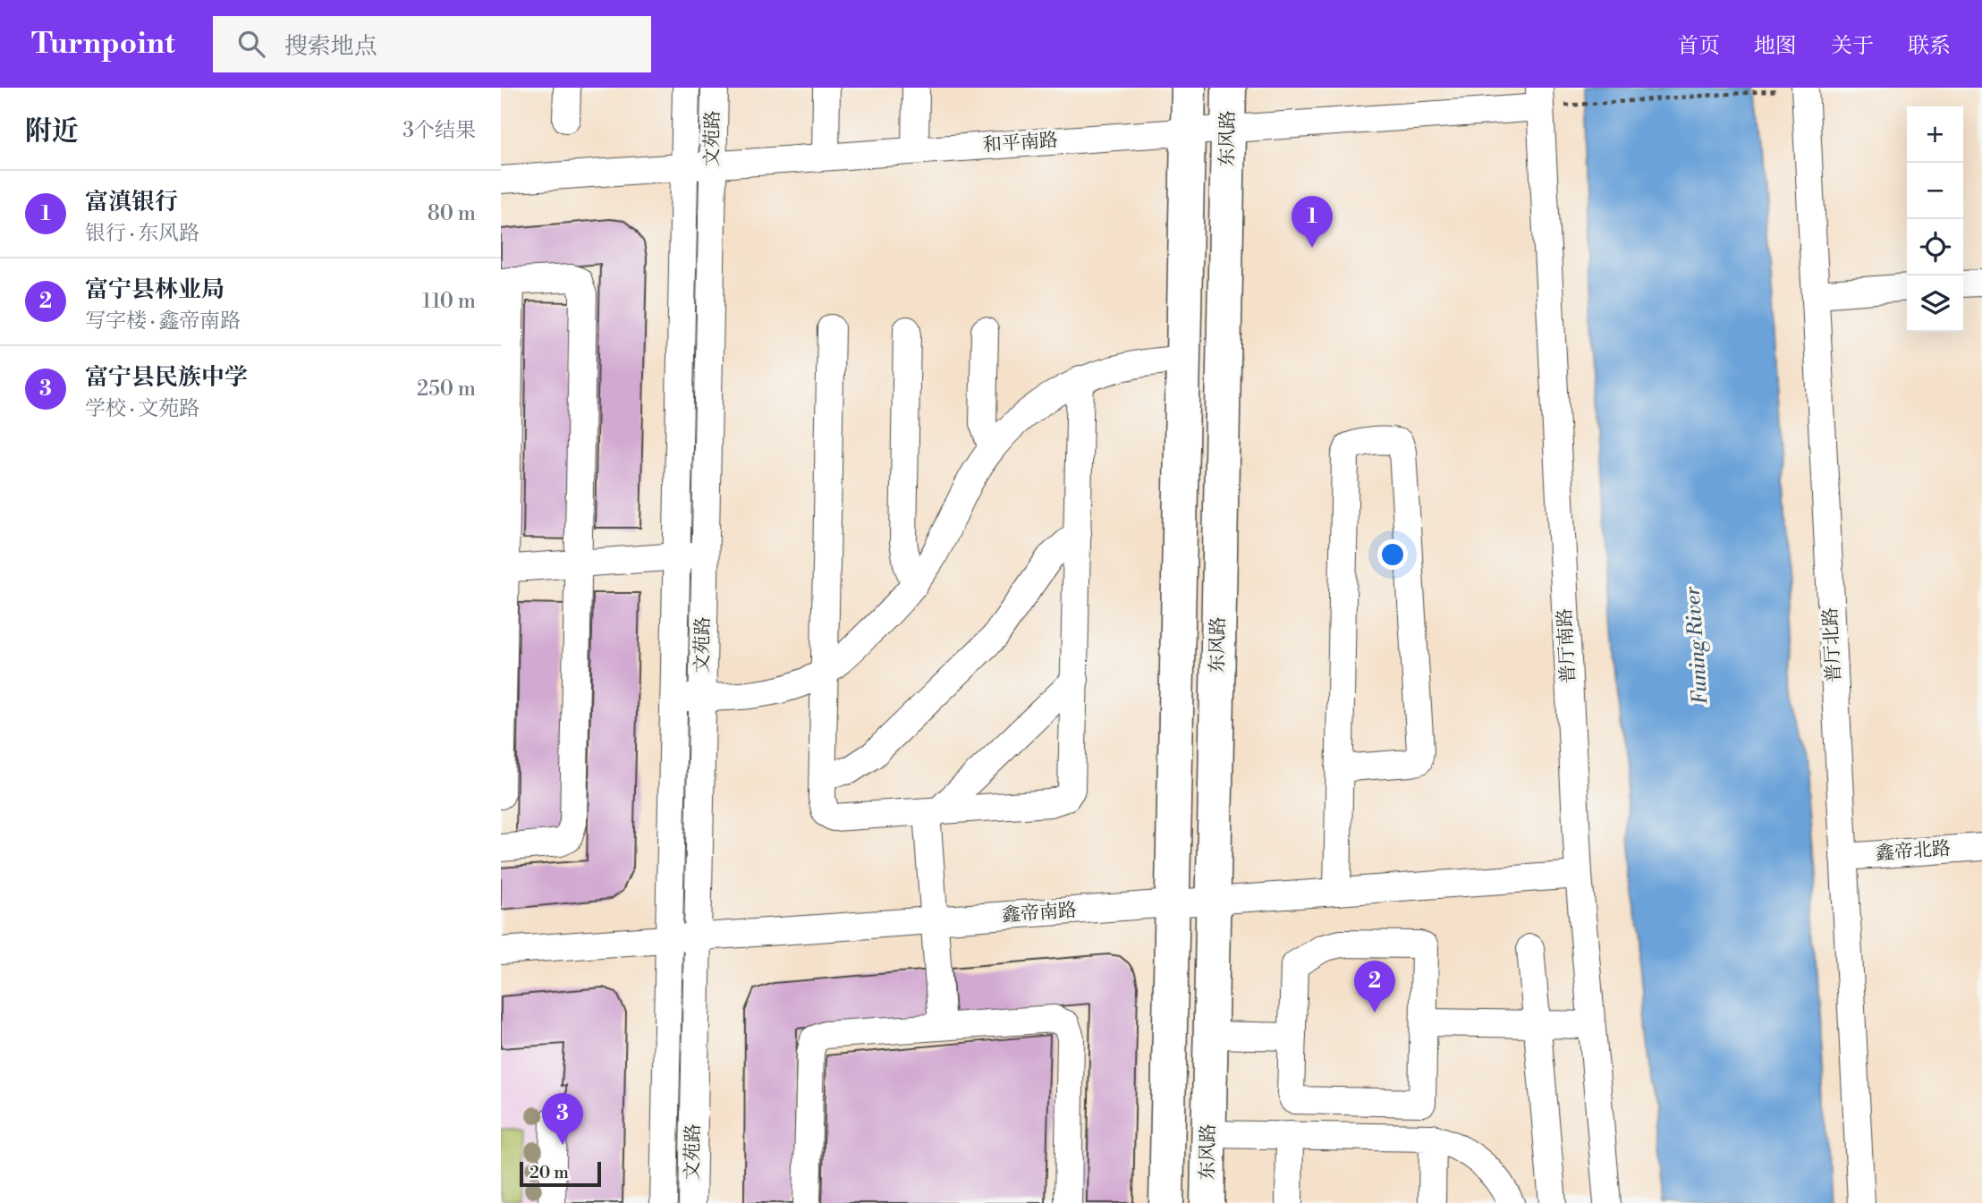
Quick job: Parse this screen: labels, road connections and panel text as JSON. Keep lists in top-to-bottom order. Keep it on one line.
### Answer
{"streets":{"main road":["东风路"],"street":["文苑路","和平南路","普厅北路","普厅南路","鑫帝北路","鑫帝南路"]},"crossings":[["文苑路","和平南路"],["文苑路","鑫帝南路"],["东风路","和平南路"],["东风路","鑫帝南路"],["和平南路","普厅南路"],["普厅北路","鑫帝北路"],["普厅南路","鑫帝南路"]],"water":["Funing River"],"scale_bar":"20 m","page":{"header":"Turnpoint","search":"搜索地点","nav":["首页","地图","关于","联系"],"heading":["附近","3个结果"],"map_buttons":["+","−"],"list":[{"mark":"1","name":"富滇银行","note":"银行 · 东风路","value":"80 m"},{"mark":"2","name":"富宁县林业局","note":"写字楼 · 鑫帝南路","value":"110 m"},{"mark":"3","name":"富宁县民族中学","note":"学校 · 文苑路","value":"250 m"}],"pins":["1","2","3"],"scale":"20 m"}}
